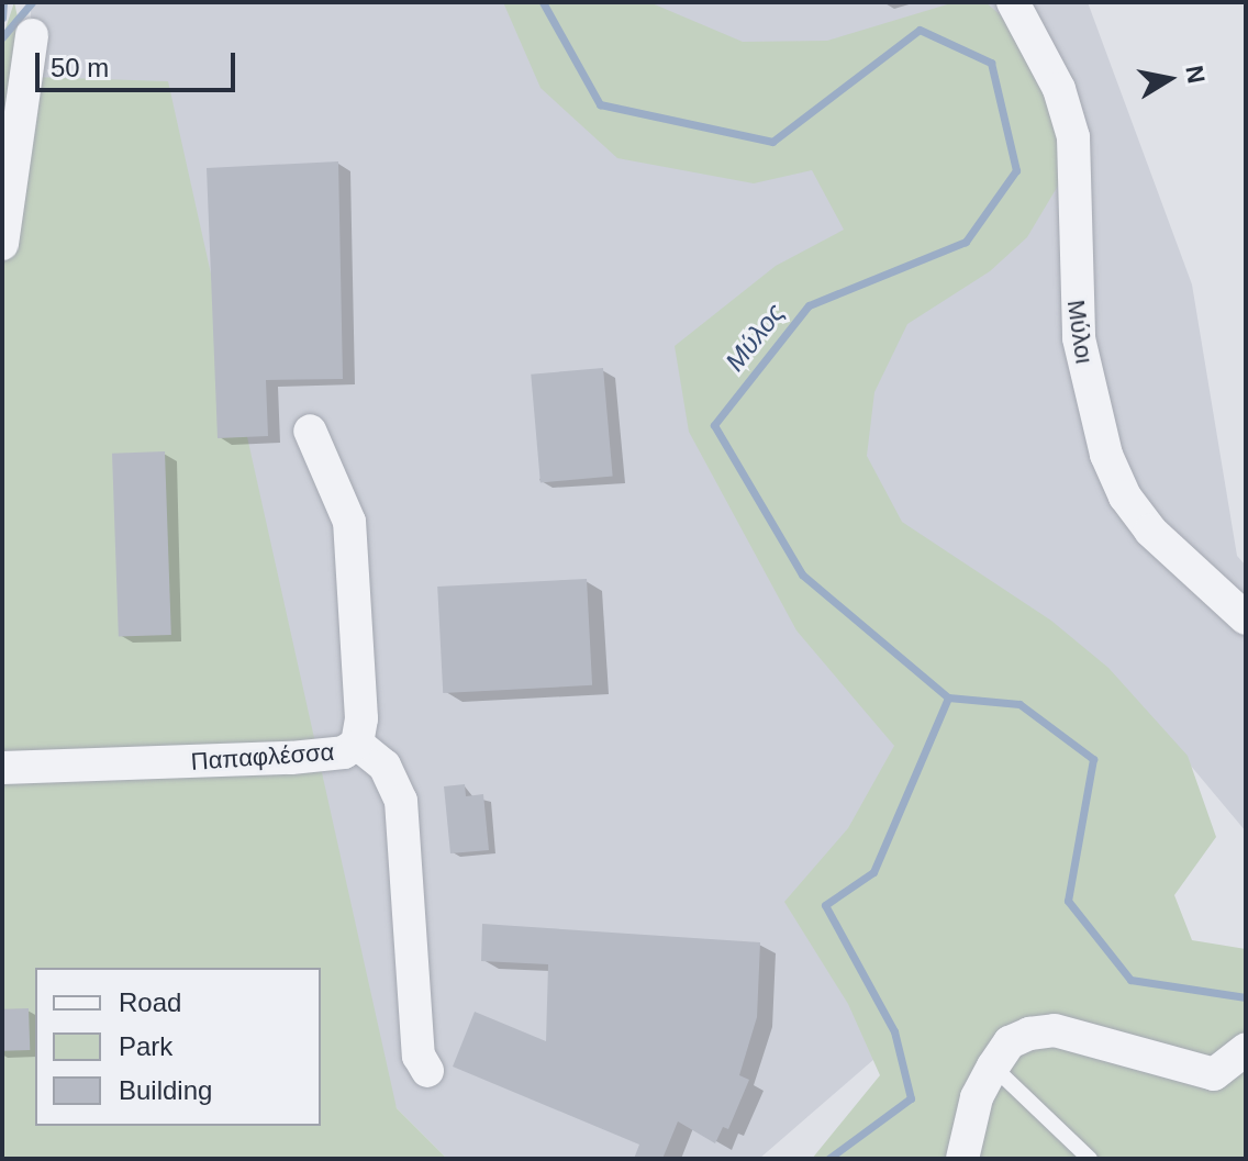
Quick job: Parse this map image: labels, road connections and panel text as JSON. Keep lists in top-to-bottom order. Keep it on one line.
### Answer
{"streets":{"street":["Μύλοι","Παπαφλέσσα"]},"water":["Μύλος"],"legend":["Road","Park","Building"],"scale_bar":"50 m","north":"right"}
